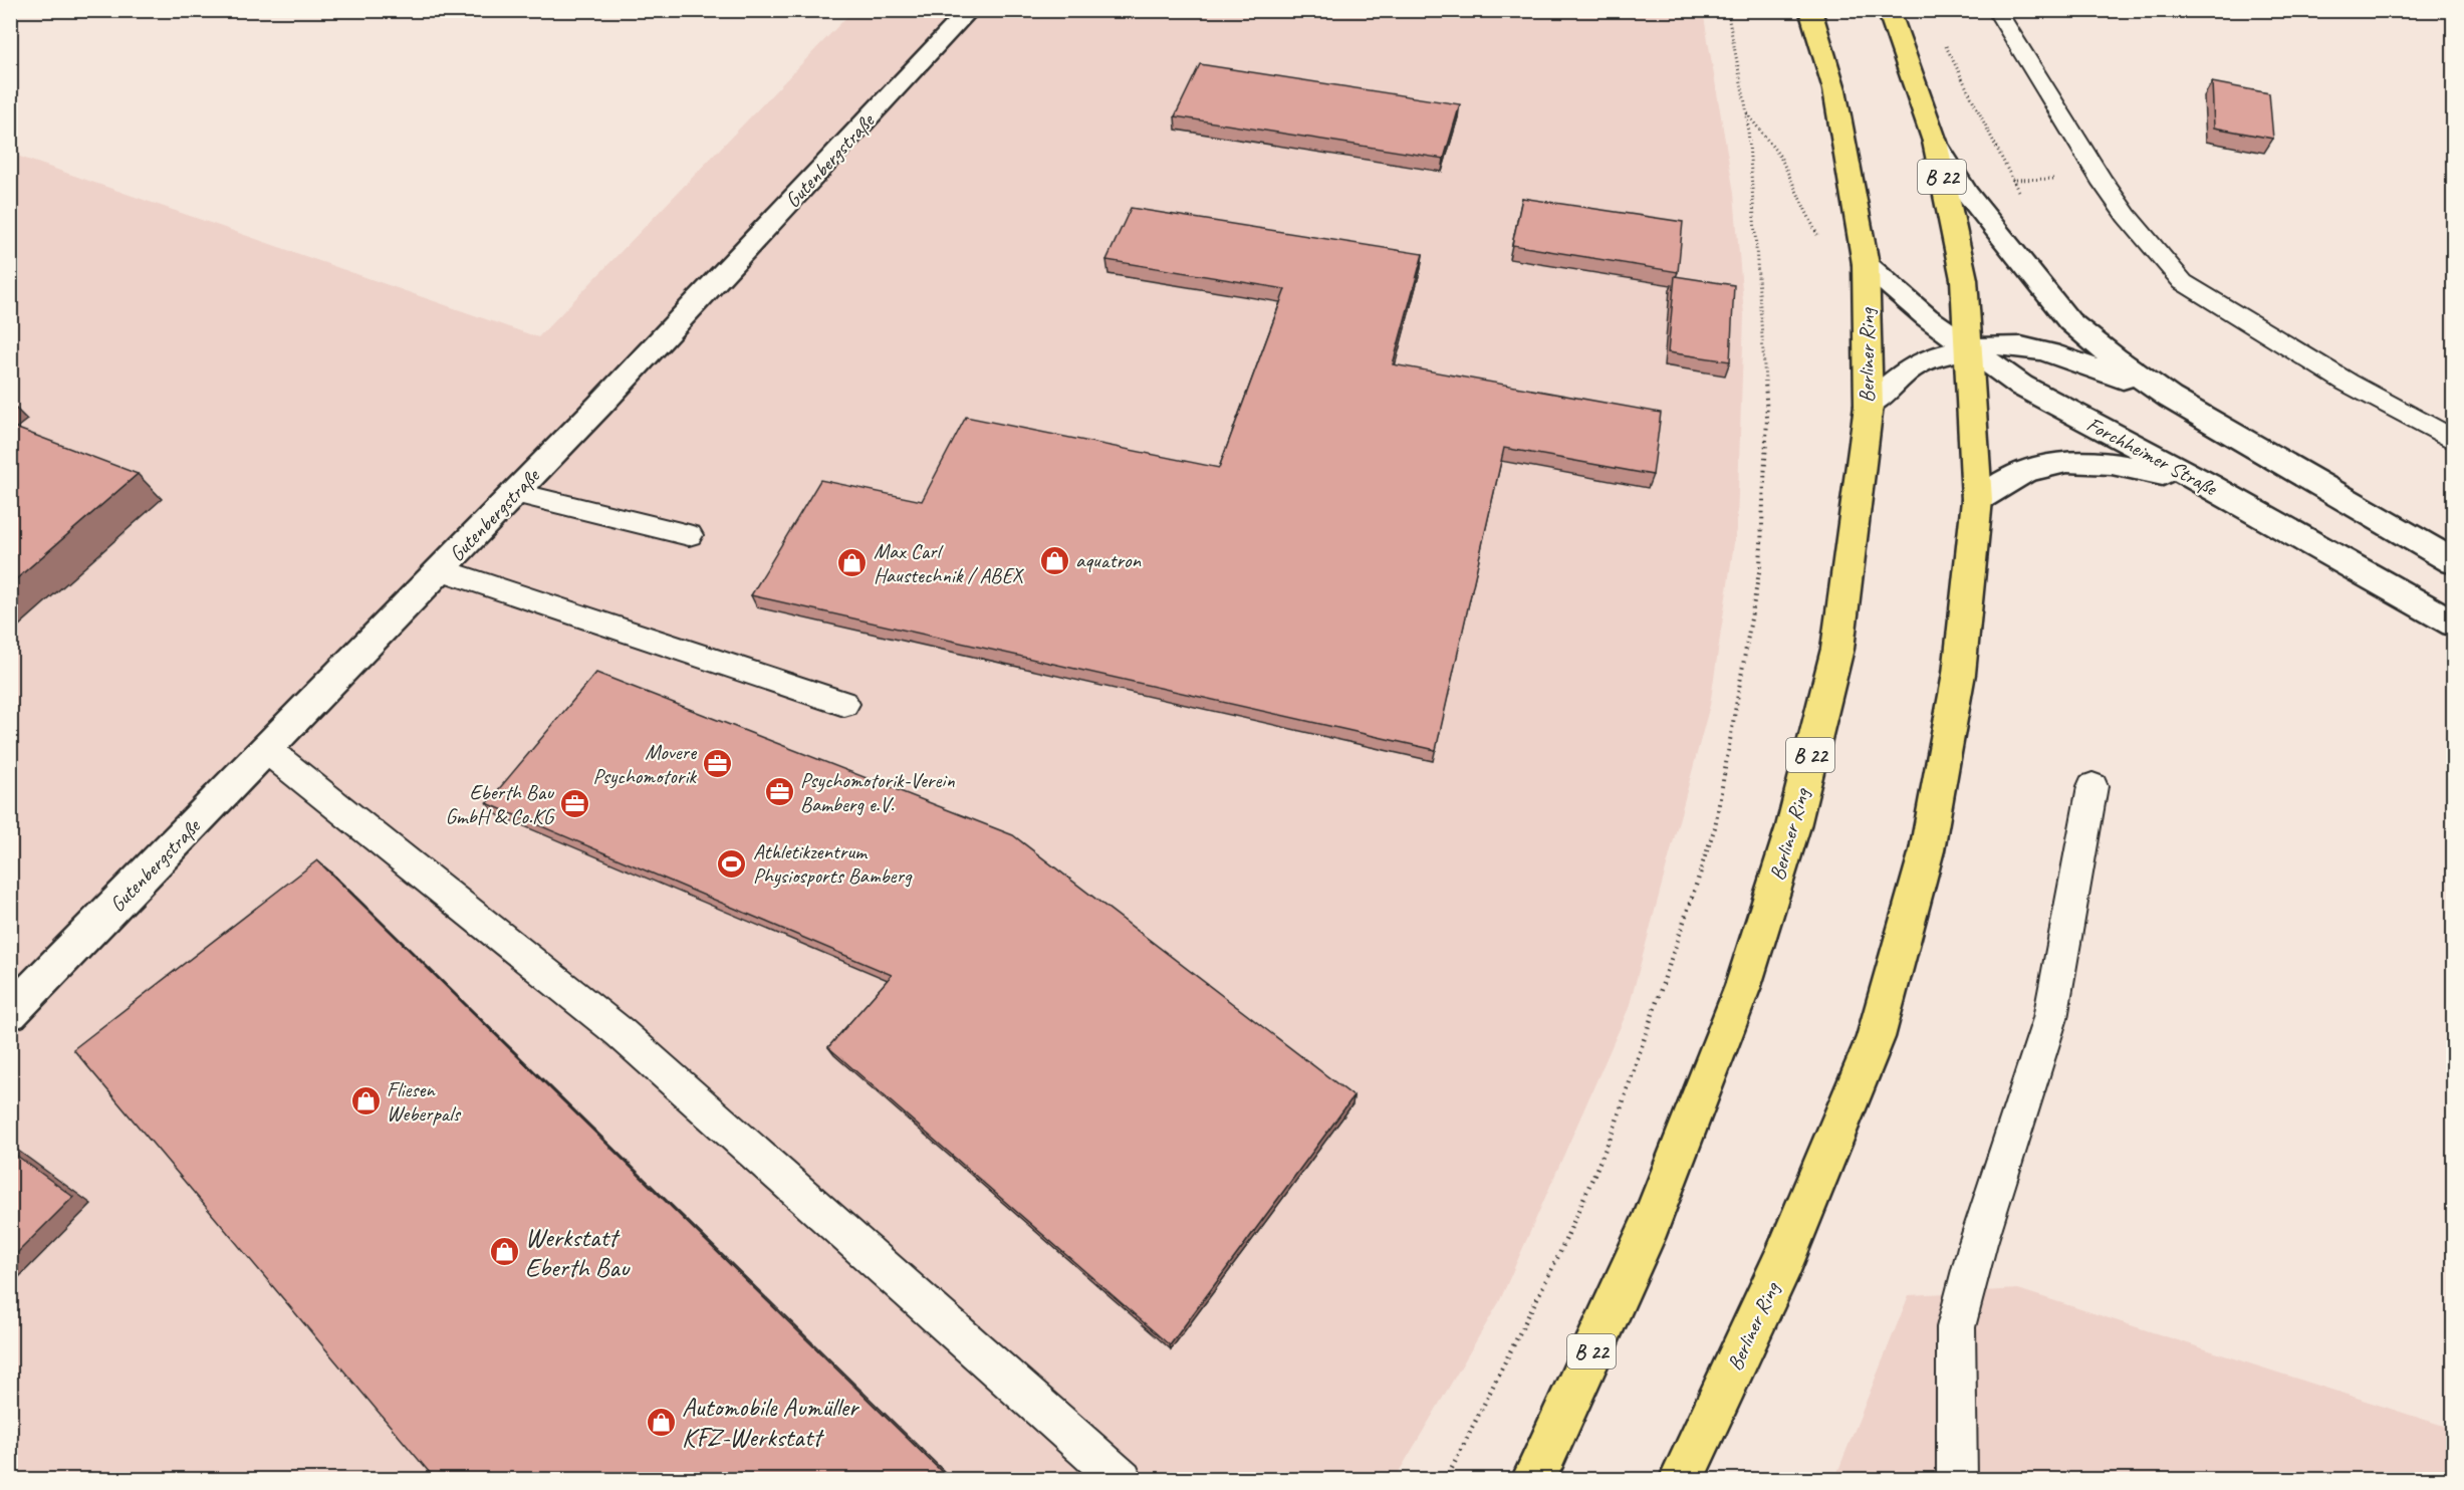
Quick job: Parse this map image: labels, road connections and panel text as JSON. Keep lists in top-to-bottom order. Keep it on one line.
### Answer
{"streets":{"main road":["B 22","Berliner Ring"],"street":["Gutenbergstraße","Forchheimer Straße"]},"crossings":[["Berliner Ring","Forchheimer Straße"]],"places":{"shop":["aquatron","Max Carl Haustechnik / ABEX","Fliesen Weberpals","Werkstatt Eberth Bau","Automobile Aumüller KFZ-Werkstatt"],"office":["Movere Psychomotorik","Psychomotorik-Verein Bamberg e.V.","Eberth Bau GmbH & Co.KG"],"sports":["Athletikzentrum Physiosports Bamberg"]}}
